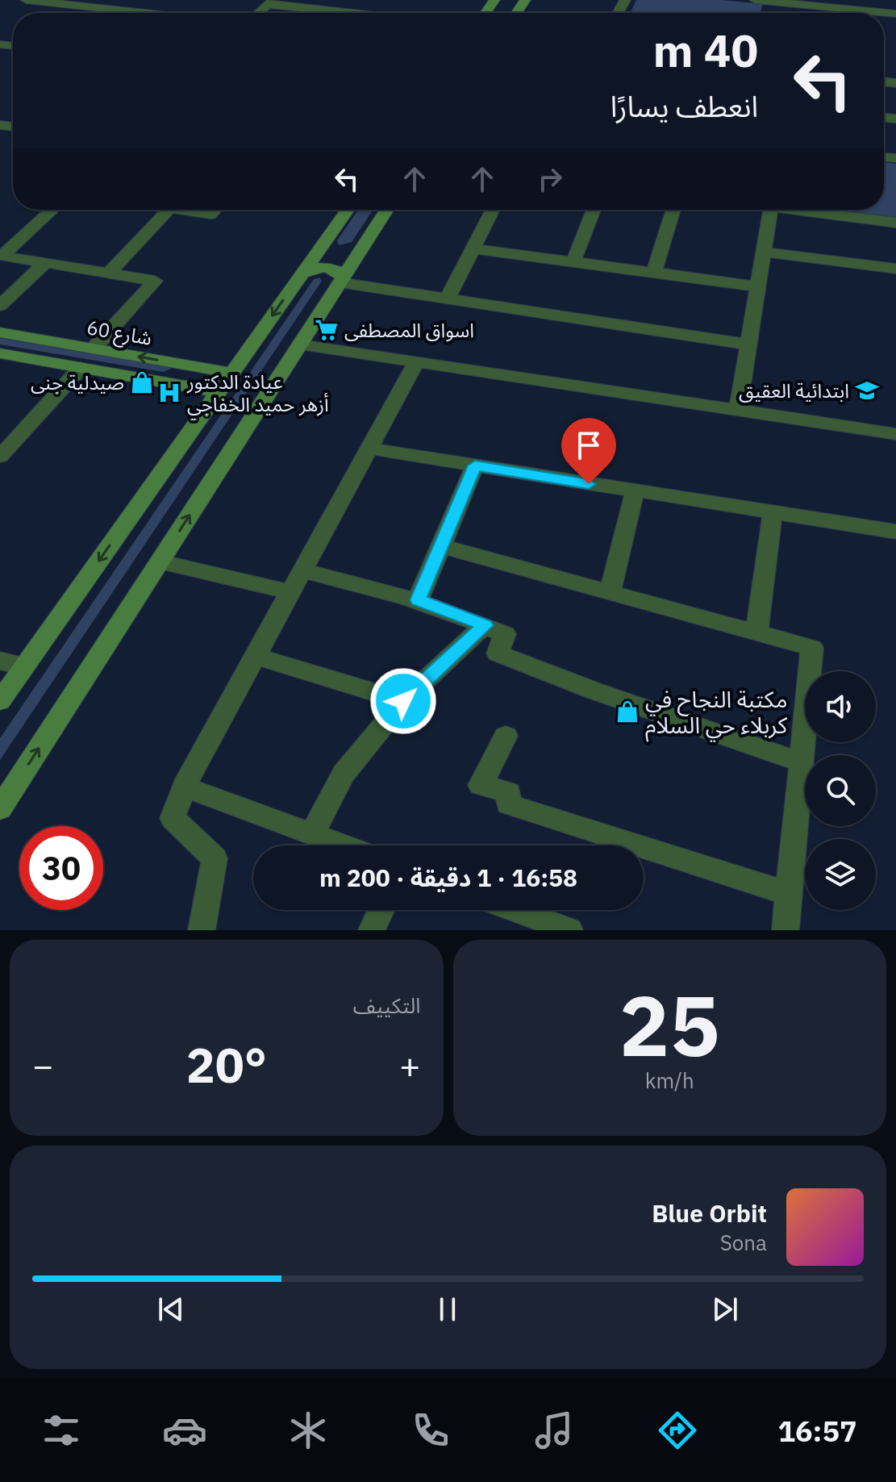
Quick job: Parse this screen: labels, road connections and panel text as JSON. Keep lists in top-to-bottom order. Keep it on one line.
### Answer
{"streets":{"main road":["شارع 60"]},"places":{"supermarket":["اسواق المصطفى"],"shop":["صيدلية جنى","مكتبة النجاح في كربلاء حي السلام"],"school or university":["ابتدائية العقيق"],"hospital":["عيادة الدكتور أزهر حميد الخفاجي"]},"page":{"turn":["40 m","انعطف يسارًا"],"limit":"30","trip":"16:58 · 1 دقيقة · 200 m","tile":[["25","km/h"],"التكييف"],"heat":["−","20°","+"],"song":["Blue Orbit","Sona"],"tabs":"16:57"}}
